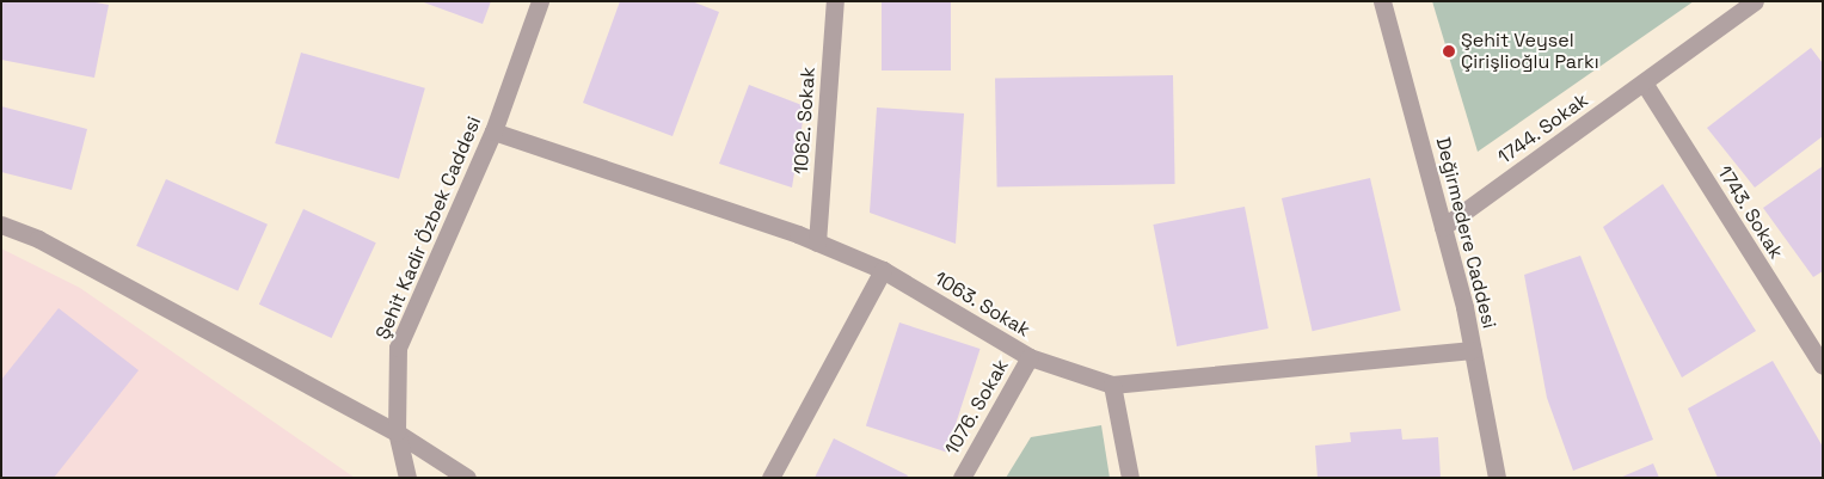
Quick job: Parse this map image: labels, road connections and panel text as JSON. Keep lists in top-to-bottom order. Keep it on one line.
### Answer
{"streets":{"street":["1062. Sokak","1744. Sokak","1743. Sokak","Şehit Kadir Özbek Caddesi","Değirmedere Caddesi","1063. Sokak","1076. Sokak"]},"crossings":[["1062. Sokak","1063. Sokak"],["1744. Sokak","1743. Sokak"],["1744. Sokak","Değirmedere Caddesi"],["Şehit Kadir Özbek Caddesi","1063. Sokak"],["Değirmedere Caddesi","1063. Sokak"],["1063. Sokak","1076. Sokak"]],"places":["Şehit Veysel Çirişlioğlu Parkı"]}
